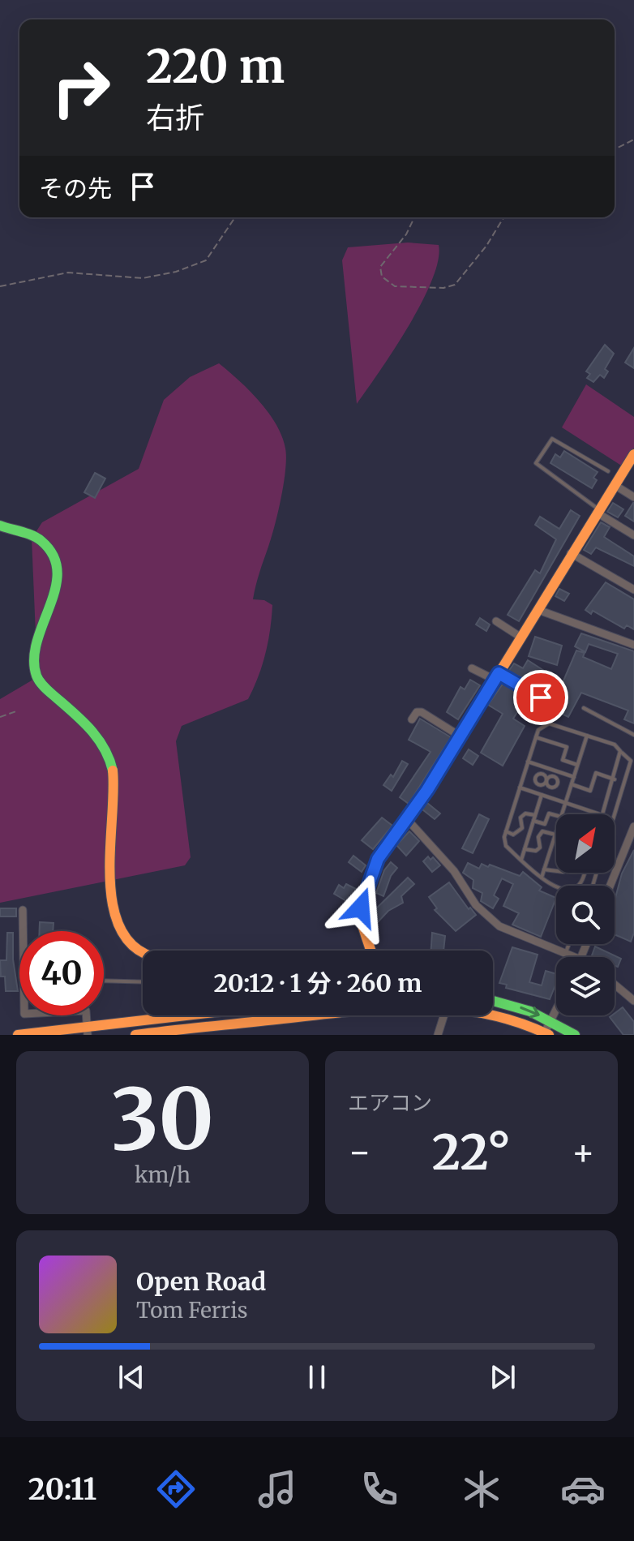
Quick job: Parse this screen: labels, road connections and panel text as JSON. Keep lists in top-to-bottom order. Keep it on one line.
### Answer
{"north":"top right","page":{"turn":["220 m","右折"],"then":"その先","limit":"40","trip":"20:12 · 1 分 · 260 m","tile":[["30","km/h"],"エアコン"],"heat":["−","22°","+"],"song":["Open Road","Tom Ferris"],"tabs":"20:11"}}
